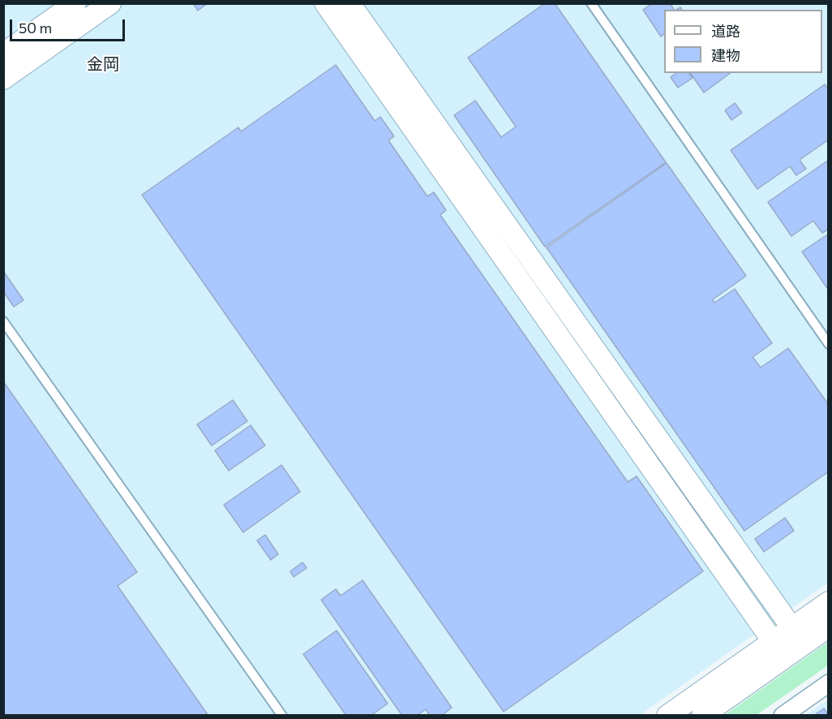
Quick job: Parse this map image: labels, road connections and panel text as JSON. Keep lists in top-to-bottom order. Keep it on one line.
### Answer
{"districts":["金岡"],"legend":["道路","建物"],"scale_bar":"50 m"}
